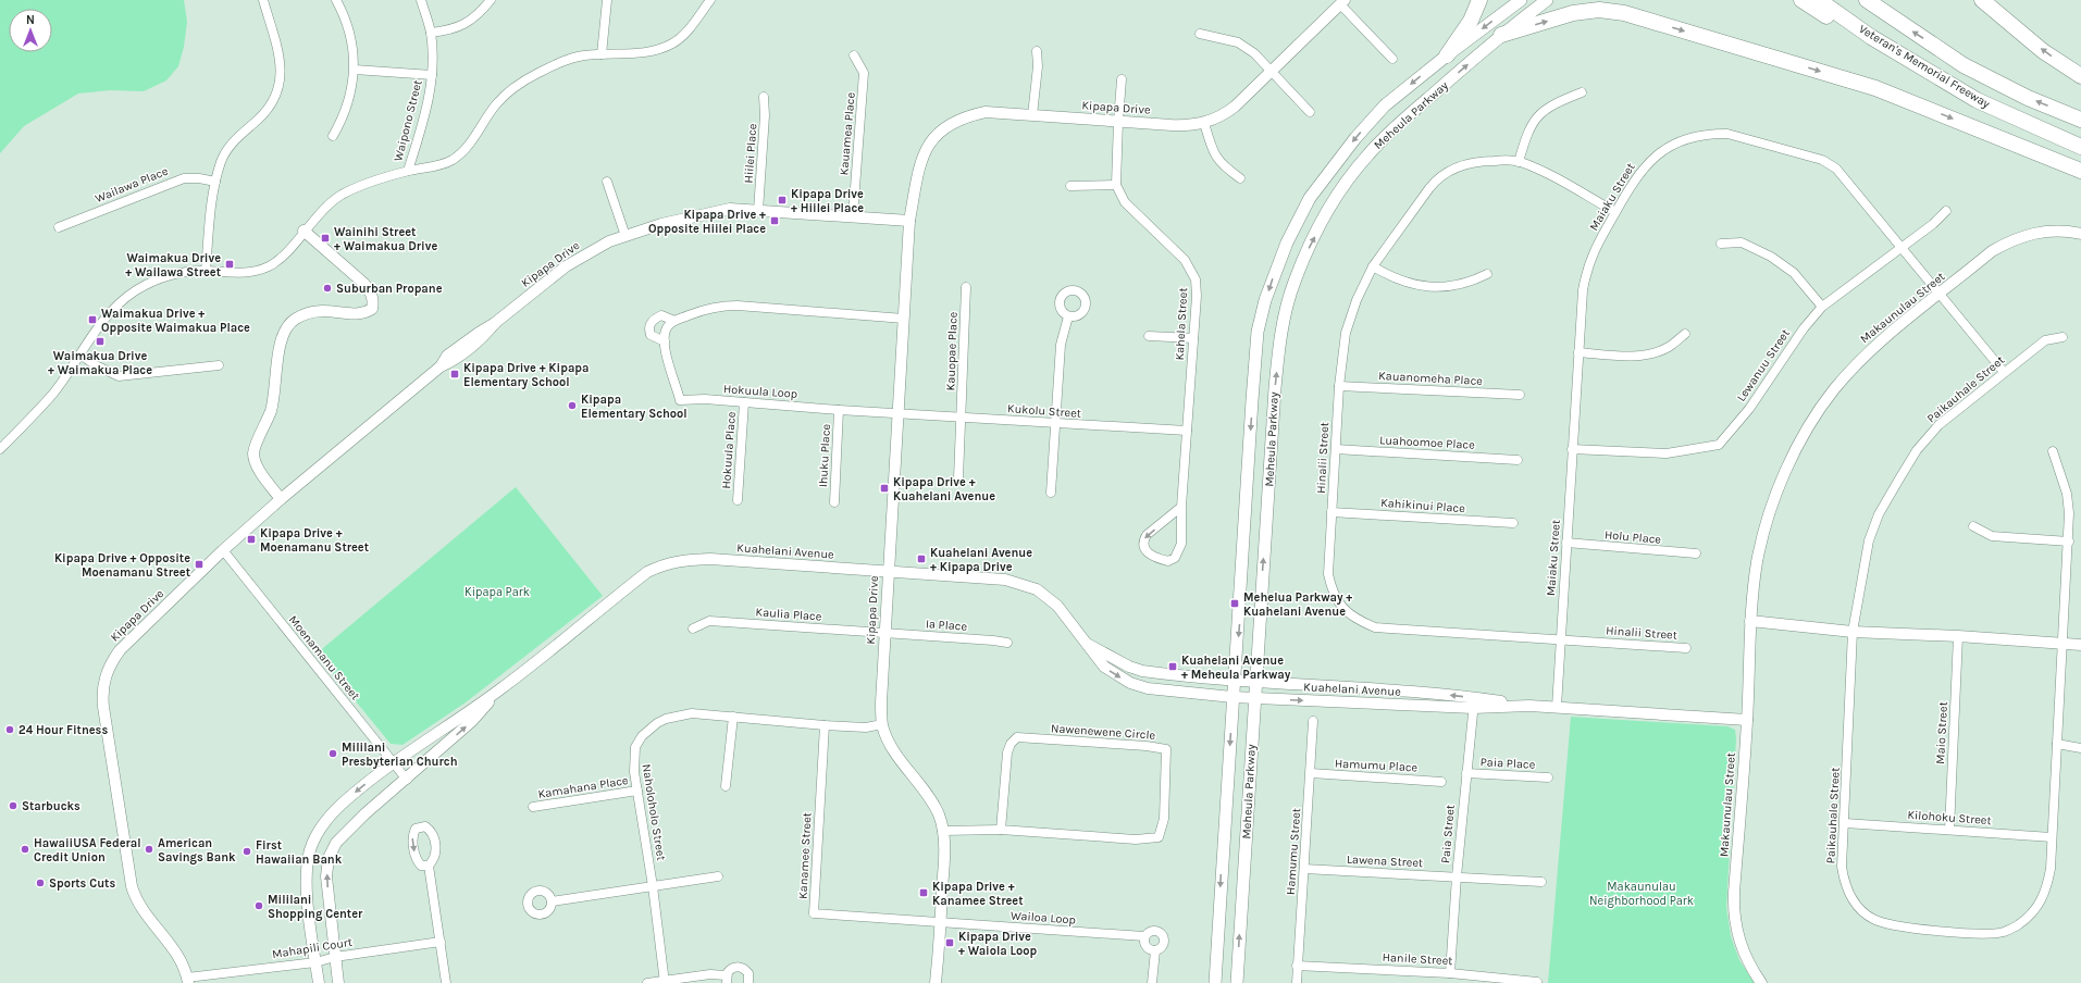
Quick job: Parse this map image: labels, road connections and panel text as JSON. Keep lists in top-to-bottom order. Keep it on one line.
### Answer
{"streets":{"highway":["Veteran's Memorial Freeway"],"main road":["Meheula Parkway"],"street":["Kipapa Drive","Waipono Street","Kauamea Place","Hiilei Place","Wailawa Place","Maiaku Street","Makaunulau Street","Kahela Street","Kauopae Place","Lewanuu Street","Kauanomeha Place","Paikauhale Street","Hokuula Loop","Kukolu Street","Luahoomoe Place","Hokuula Place","Ihuku Place","Hinalii Street","Kahikinui Place","Holu Place","Kuahelani Avenue","Kaulia Place","Ia Place","Moenamanu Street","Nawenewene Circle","Maio Street","Paia Place","Hamumu Place","Kamahana Place","Naholoholo Street","Kilohoku Street","Paia Street","Hamumu Street","Kanamee Street","Lawena Street","Wailoa Loop","Mahapili Court","Hanile Street"]},"crossings":[["Kipapa Drive","Kauamea Place"],["Kipapa Drive","Hiilei Place"],["Kipapa Drive","Hokuula Loop"],["Kipapa Drive","Kukolu Street"],["Kipapa Drive","Kuahelani Avenue"],["Kipapa Drive","Kaulia Place"],["Kipapa Drive","Ia Place"],["Kipapa Drive","Moenamanu Street"],["Kipapa Drive","Nawenewene Circle"],["Kipapa Drive","Naholoholo Street"],["Kipapa Drive","Kanamee Street"],["Kipapa Drive","Wailoa Loop"],["Kipapa Drive","Mahapili Court"],["Meheula Parkway","Kuahelani Avenue"],["Maiaku Street","Makaunulau Street"],["Maiaku Street","Lewanuu Street"],["Maiaku Street","Paikauhale Street"],["Maiaku Street","Hinalii Street"],["Maiaku Street","Holu Place"],["Maiaku Street","Kuahelani Avenue"],["Makaunulau Street","Kuahelani Avenue"],["Kahela Street","Kukolu Street"],["Kauopae Place","Kukolu Street"],["Kauanomeha Place","Hinalii Street"],["Paikauhale Street","Kilohoku Street"],["Hokuula Loop","Kukolu Street"],["Hokuula Loop","Hokuula Place"],["Hokuula Loop","Ihuku Place"],["Luahoomoe Place","Hinalii Street"],["Hinalii Street","Kahikinui Place"],["Kuahelani Avenue","Moenamanu Street"],["Kuahelani Avenue","Paia Street"],["Kuahelani Avenue","Mahapili Court"],["Kaulia Place","Ia Place"],["Maio Street","Kilohoku Street"],["Paia Place","Paia Street"],["Hamumu Place","Hamumu Street"],["Kamahana Place","Naholoholo Street"],["Naholoholo Street","Kanamee Street"],["Paia Street","Lawena Street"],["Paia Street","Hanile Street"],["Hamumu Street","Lawena Street"],["Hamumu Street","Hanile Street"],["Kanamee Street","Wailoa Loop"]],"parks":["Kipapa Park","Makaunulau Neighborhood Park"],"places":{"transit":["Kipapa Drive + Hiilei Place","Kipapa Drive + Opposite Hiilei Place","Wainihi Street + Waimakua Drive","Waimakua Drive + Wailawa Street","Waimakua Drive + Opposite Waimakua Place","Waimakua Drive + Waimakua Place","Kipapa Drive + Kipapa Elementary School","Kipapa Drive + Kuahelani Avenue","Kipapa Drive + Moenamanu Street","Kuahelani Avenue + Kipapa Drive","Kipapa Drive + Opposite Moenamanu Street","Mehelua Parkway + Kuahelani Avenue","Kuahelani Avenue + Meheula Parkway","Kipapa Drive + Kanamee Street","Kipapa Drive + Waiola Loop"],"other":["Suburban Propane","Kipapa Elementary School","24 Hour Fitness","Mililani Presbyterian Church","Starbucks","HawaiiUSA Federal Credit Union","American Savings Bank","First Hawaiian Bank","Sports Cuts","Mililani Shopping Center"]},"north":"top"}
